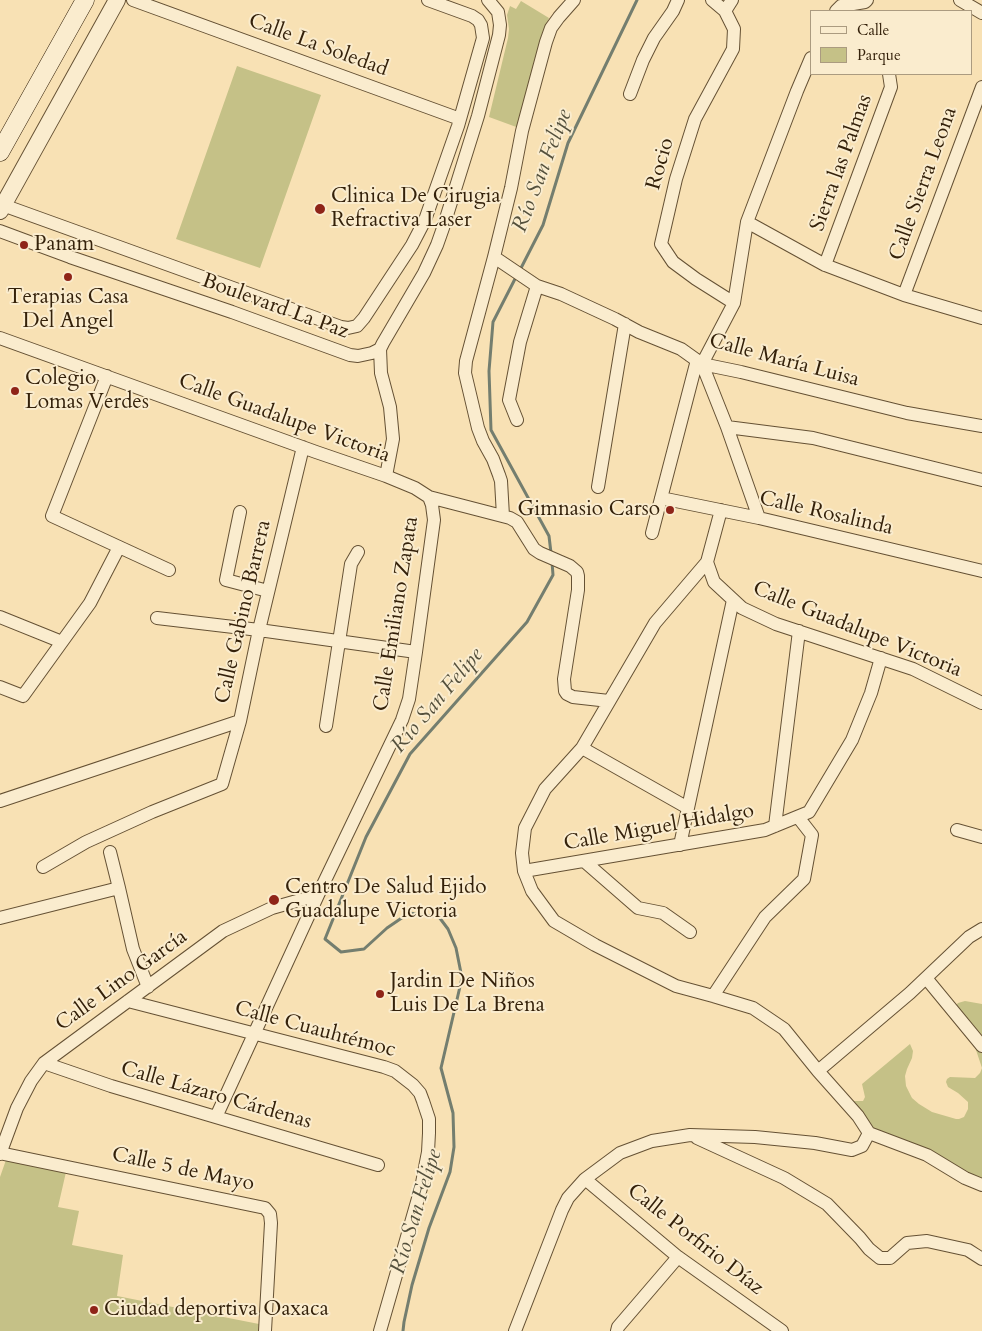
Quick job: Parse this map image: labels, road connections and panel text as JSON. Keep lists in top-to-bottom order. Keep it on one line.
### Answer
{"streets":{"street":["Calle La Soledad","Sierra las Palmas","Rocio","Calle Sierra Leona","Boulevard La Paz","Calle María Luisa","Calle Guadalupe Victoria","Calle Rosalinda","Calle Gabino Barrera","Calle Emiliano Zapata","Calle Miguel Hidalgo","Calle Lino García","Calle Cuauhtémoc","Calle Lázaro Cárdenas","Calle 5 de Mayo","Calle Porfirio Díaz"]},"crossings":[["Calle La Soledad","Boulevard La Paz"],["Calle Guadalupe Victoria","Calle Gabino Barrera"],["Calle Guadalupe Victoria","Calle Emiliano Zapata"],["Calle Guadalupe Victoria","Calle Miguel Hidalgo"],["Calle Emiliano Zapata","Calle Lino García"],["Calle Emiliano Zapata","Calle Cuauhtémoc"],["Calle Emiliano Zapata","Calle Lázaro Cárdenas"],["Calle Lino García","Calle Cuauhtémoc"],["Calle Lino García","Calle Lázaro Cárdenas"],["Calle Lino García","Calle 5 de Mayo"]],"water":["Río San Felipe"],"places":["Clinica De Cirugia Refractiva Laser","Panam","Terapias Casa Del Angel","Colegio Lomas Verdes","Gimnasio Carso","Centro De Salud Ejido Guadalupe Victoria","Jardin De Niños Luis De La Brena","Ciudad deportiva Oaxaca"],"legend":["Calle","Parque"]}
